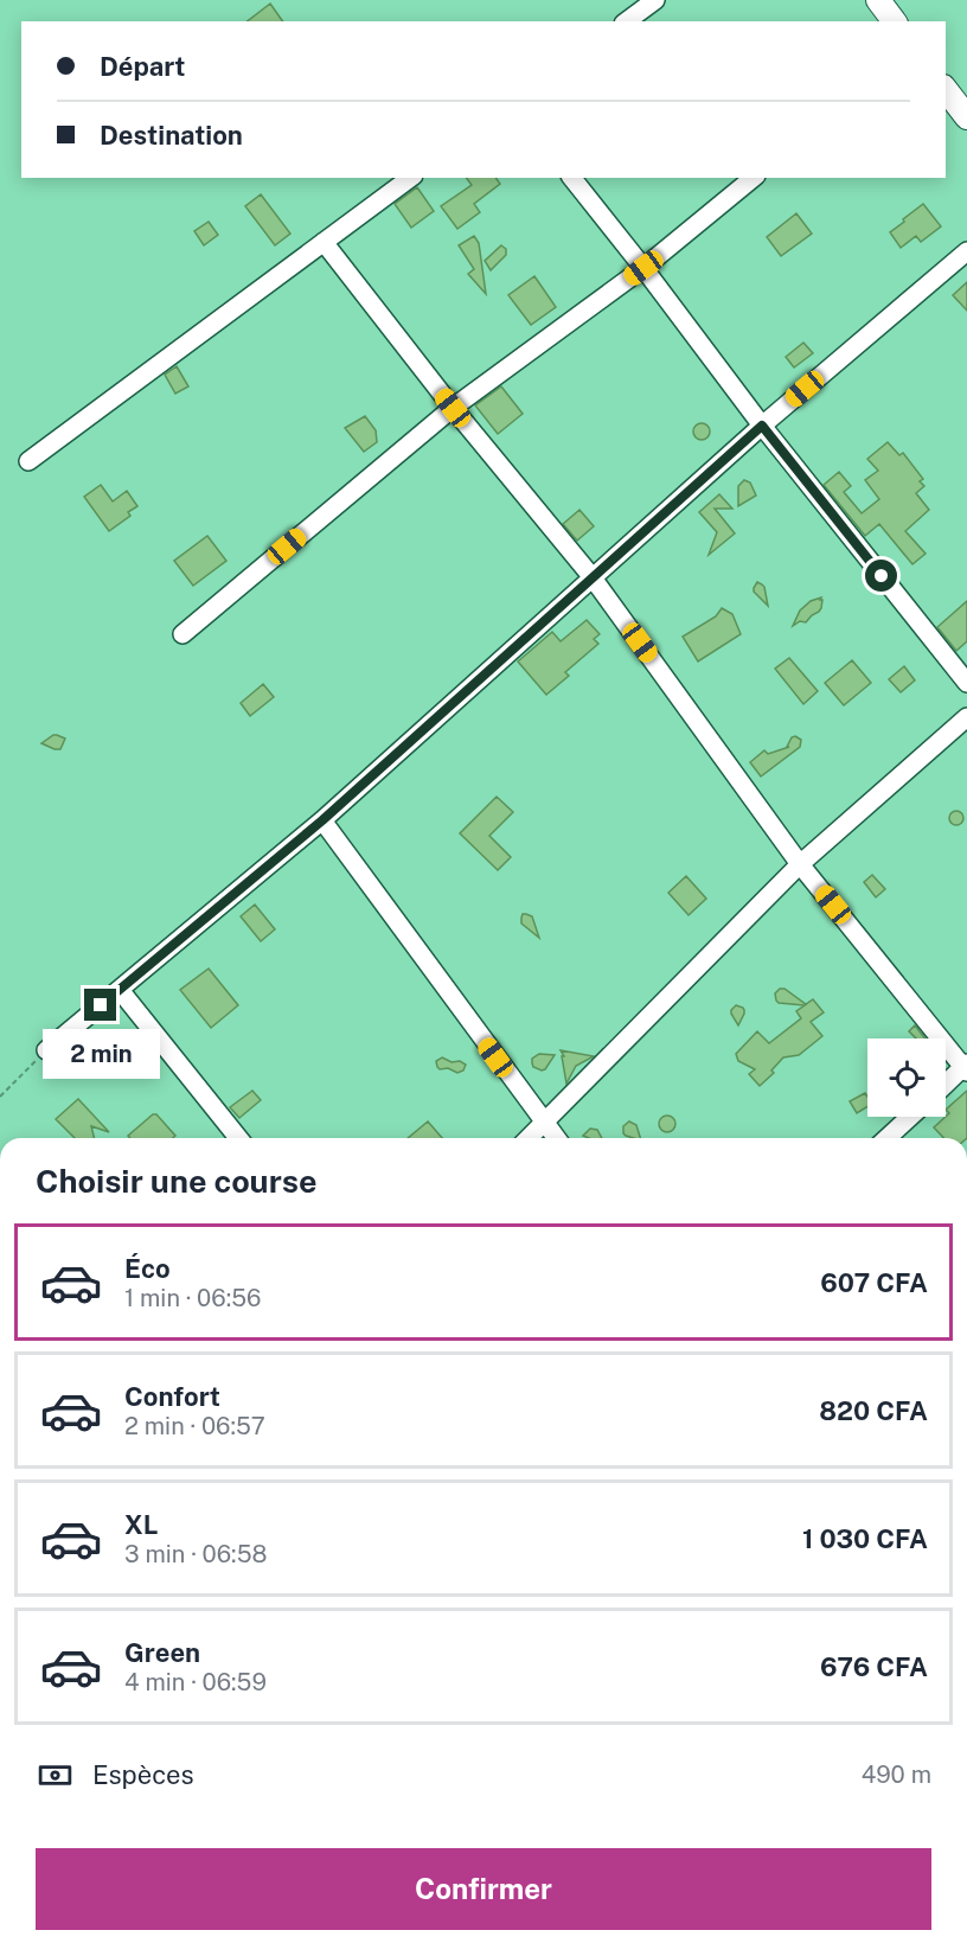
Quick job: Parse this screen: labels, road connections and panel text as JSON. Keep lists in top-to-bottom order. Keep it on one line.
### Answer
{"page":{"banner":["Départ","Destination"],"bubble":"2 min","heading":"Choisir une course","list":[{"name":"Éco","note":"1 min · 06:56","value":"607 CFA"},{"name":"Confort","note":"2 min · 06:57","value":"820 CFA"},{"name":"XL","note":"3 min · 06:58","value":"1 030 CFA"},{"name":"Green","note":"4 min · 06:59","value":"676 CFA"}],"pay":["Espèces","490 m"],"buttons":"Confirmer"}}
